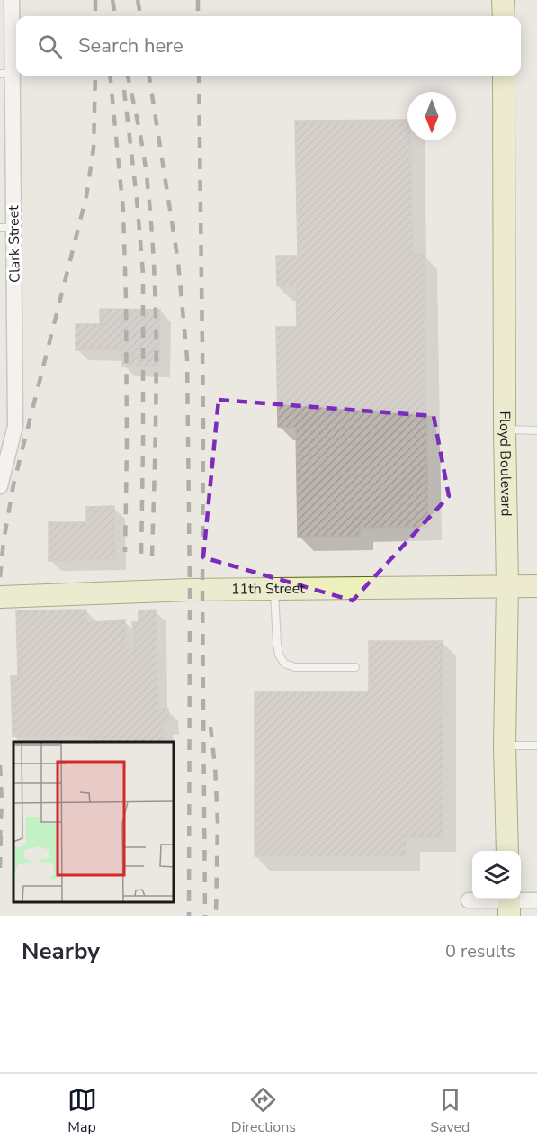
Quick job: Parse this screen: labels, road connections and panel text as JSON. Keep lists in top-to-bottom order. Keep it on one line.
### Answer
{"streets":{"main road":["Floyd Boulevard","11th Street"],"street":["Clark Street"]},"crossings":[["Floyd Boulevard","11th Street"]],"north":"bottom","page":{"search":"Search here","heading":["Nearby","0 results"],"nav":["Map","Directions","Saved"]}}
